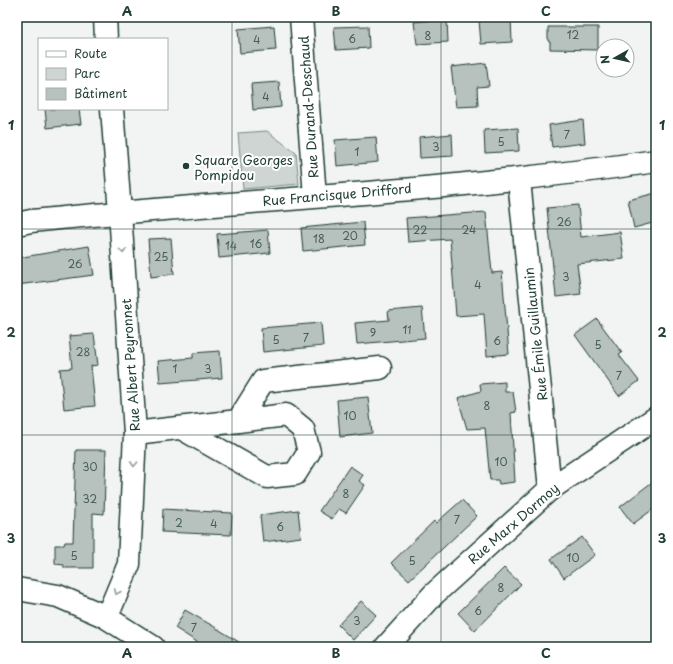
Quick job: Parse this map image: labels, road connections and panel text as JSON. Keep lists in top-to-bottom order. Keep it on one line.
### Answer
{"streets":{"street":["Rue Durand-Deschaud","Rue Francisque Drifford","Rue Émile Guillaumin","Rue Albert Peyronnet","Rue Marx Dormoy"]},"crossings":[["Rue Durand-Deschaud","Rue Francisque Drifford"],["Rue Francisque Drifford","Rue Émile Guillaumin"],["Rue Francisque Drifford","Rue Albert Peyronnet"],["Rue Émile Guillaumin","Rue Marx Dormoy"]],"one_way":["Rue Albert Peyronnet"],"places":["Square Georges Pompidou"],"house_numbers":["12","8","6","4","4","7","5","3","1","26","22","24","20","18","16","14","25","26","3","4","11","9","7","5","6","5","28","1","3","7","8","10","10","30","8","32","7","2","4","6","5","10","5","8","6","3","7"],"legend":["Route","Parc","Bâtiment"],"north":"left","grid":{"columns":["A","B","C"],"rows":["1","2","3"]}}
